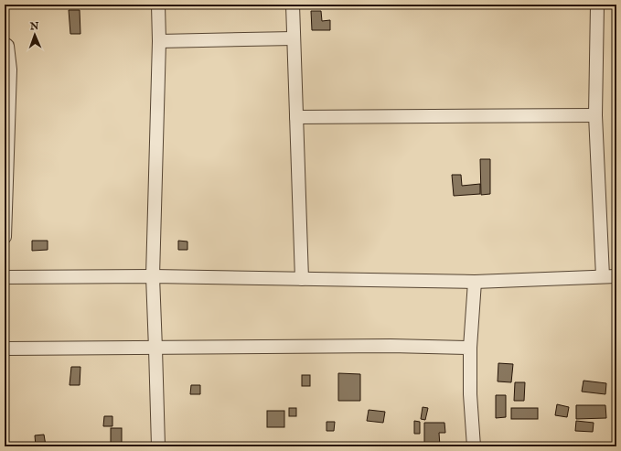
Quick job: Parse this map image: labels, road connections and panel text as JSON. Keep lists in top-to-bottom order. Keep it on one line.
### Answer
{"north":"top"}
